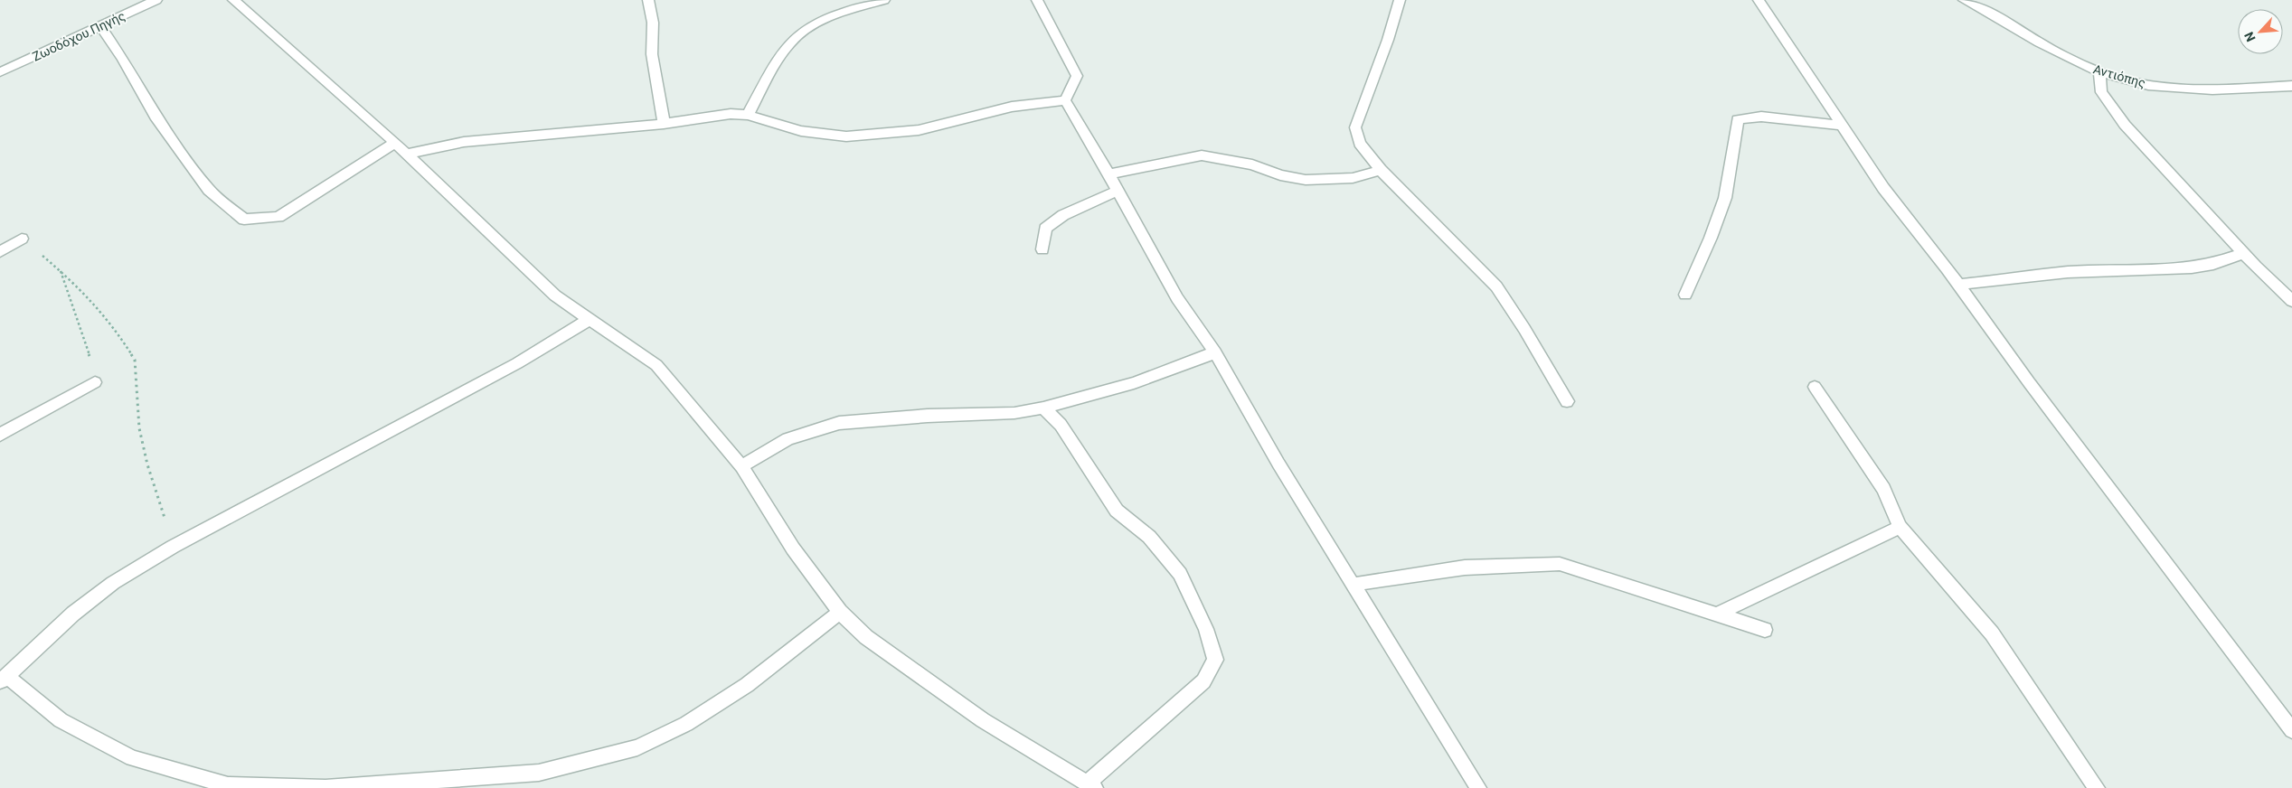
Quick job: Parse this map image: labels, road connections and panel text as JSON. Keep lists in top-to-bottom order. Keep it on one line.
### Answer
{"streets":{"street":["Ζωοδόχου Πηγής","Αντιόπης"]},"north":"bottom left"}
